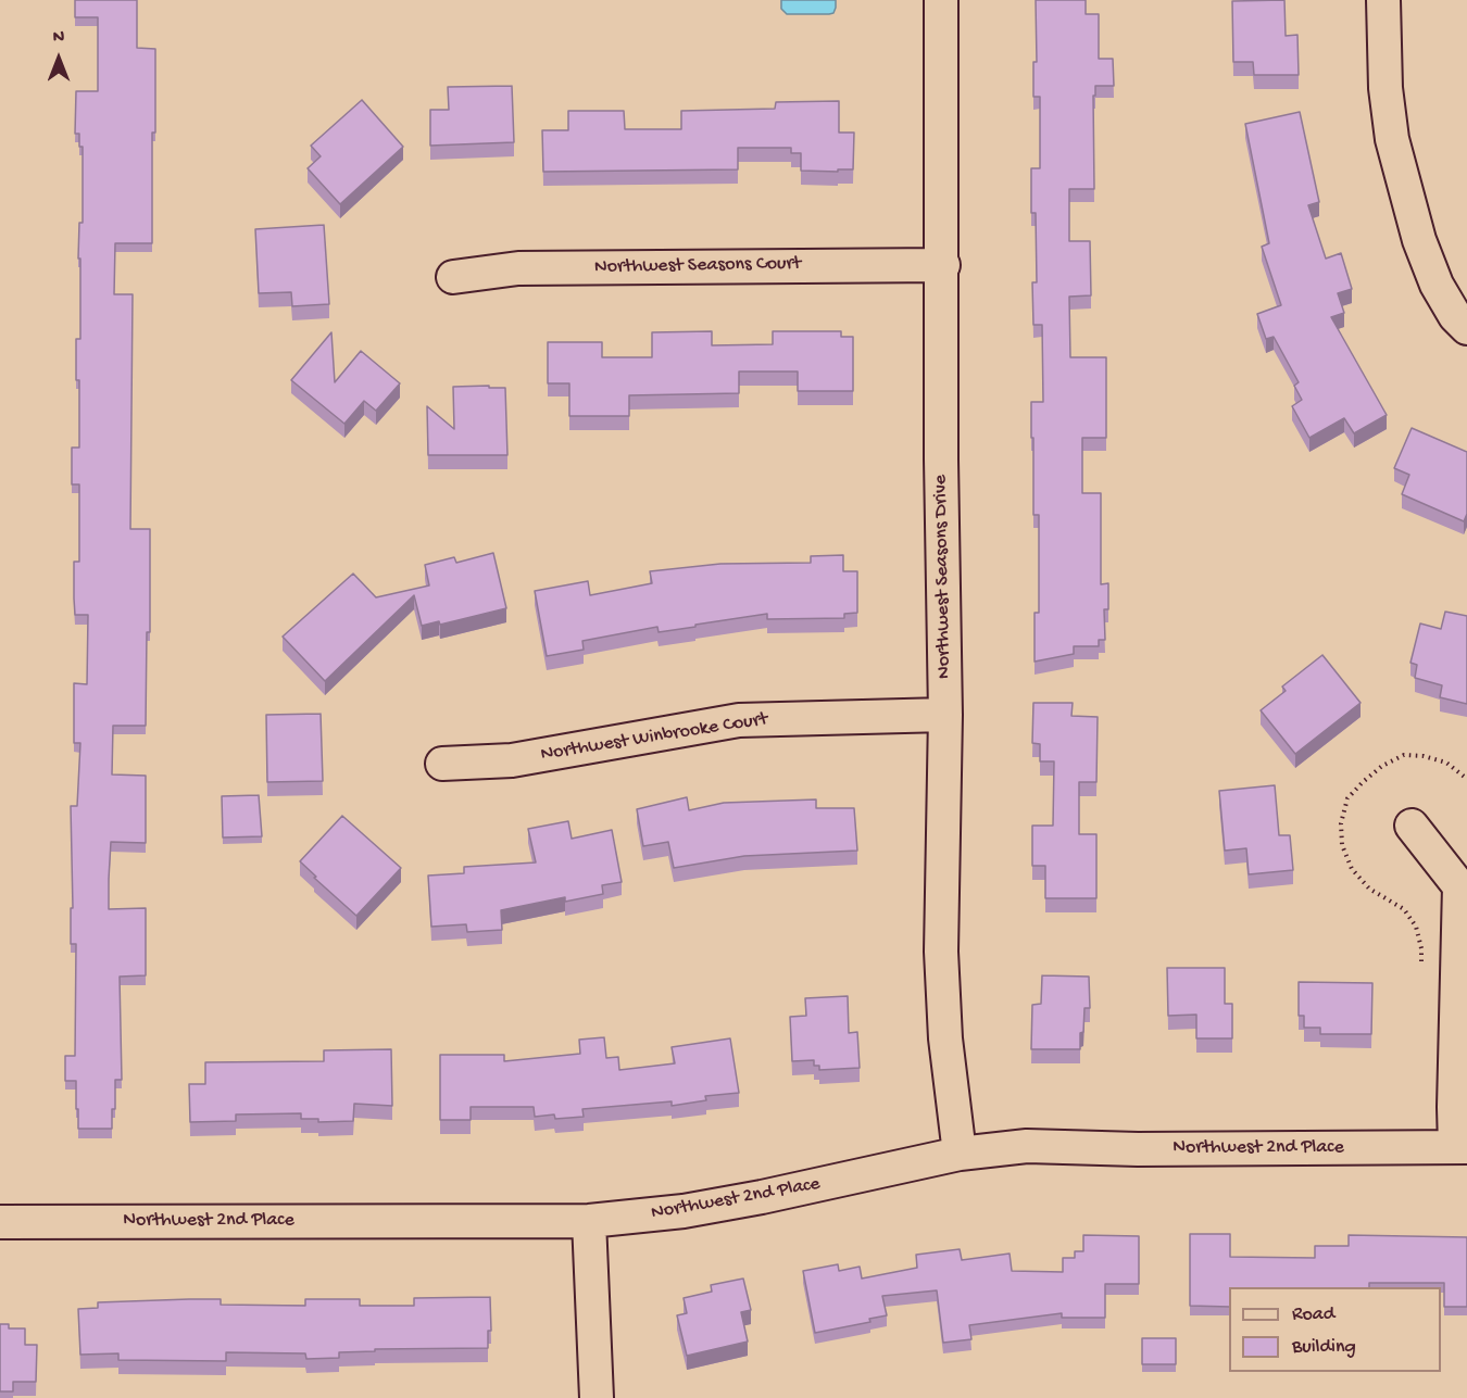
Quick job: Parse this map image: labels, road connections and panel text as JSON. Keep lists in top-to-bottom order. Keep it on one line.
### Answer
{"streets":{"street":["Northwest Seasons Court","Northwest Seasons Drive","Northwest Winbrooke Court","Northwest 2nd Place"]},"crossings":[["Northwest Seasons Court","Northwest Seasons Drive"],["Northwest Seasons Drive","Northwest Winbrooke Court"],["Northwest Seasons Drive","Northwest 2nd Place"]],"legend":["Road","Building"],"north":"top"}
